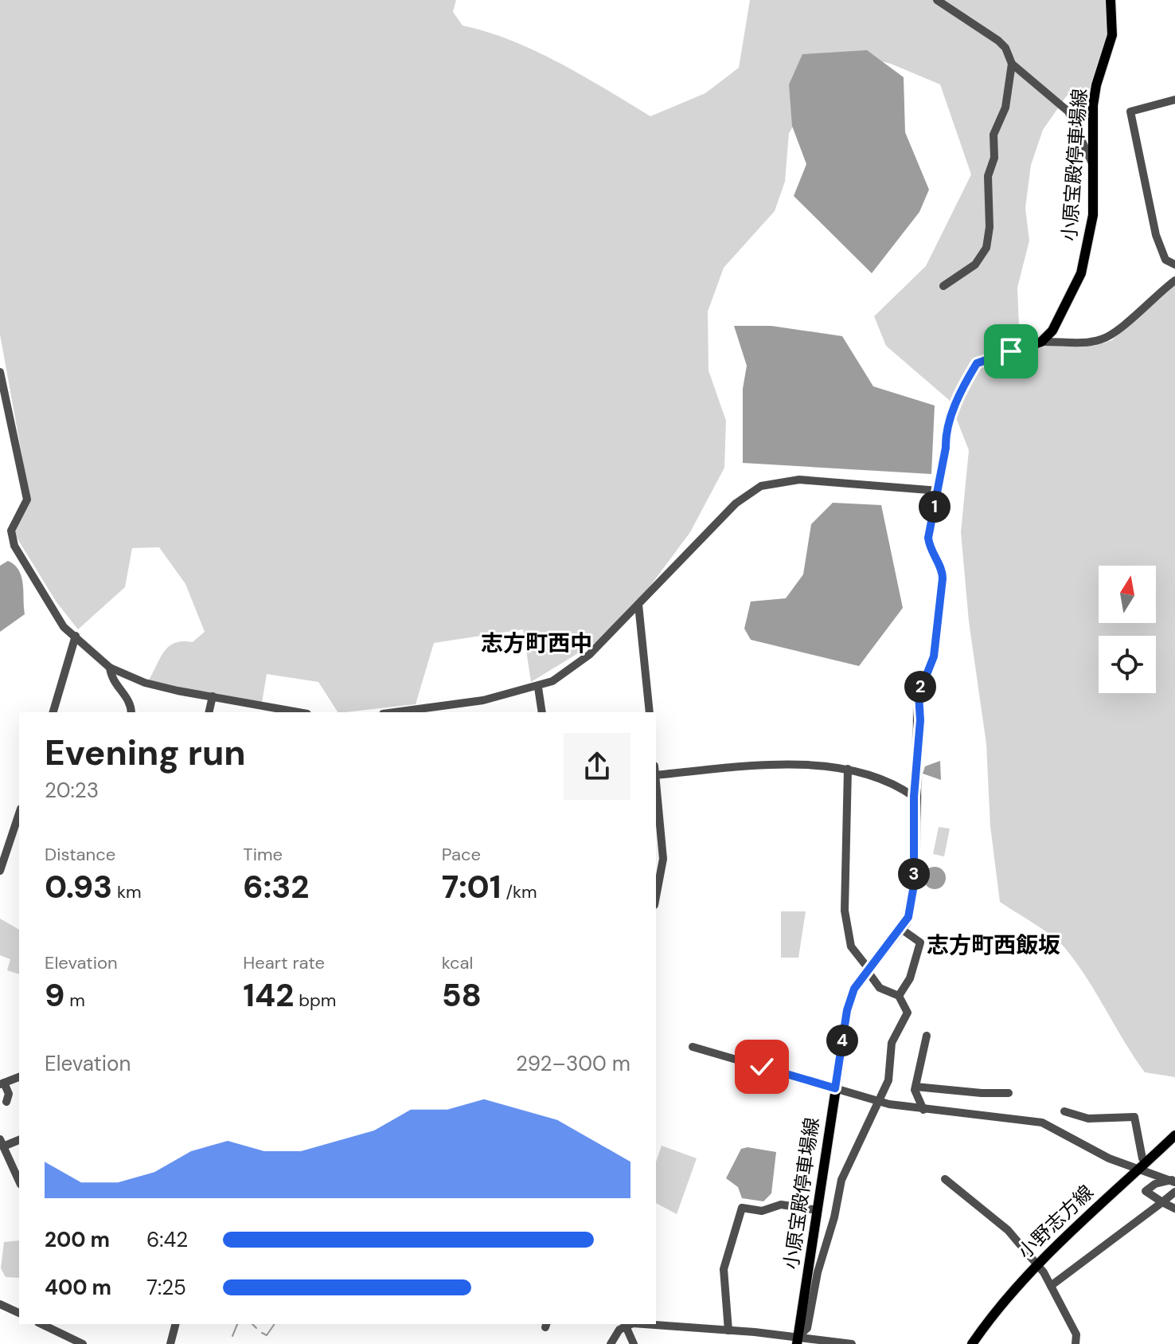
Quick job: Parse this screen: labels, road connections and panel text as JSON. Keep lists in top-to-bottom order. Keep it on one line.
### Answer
{"streets":{"main road":["小原宝殿停車場線","小野志方線"]},"districts":["志方町西中","志方町西飯坂"],"north":"top","page":{"pins":["1","2","3","4"],"heading":["Evening run","20:23"],"stats":[["Distance","0.93 km"],["Time","6:32"],["Pace","7:01 /km"],["Elevation","9 m"],["Heart rate","142 bpm"],["kcal","58"]],"chart":["Elevation","292–300 m"],"list":[{"name":"200 m","note":"6:42"},{"name":"400 m","note":"7:25"}]}}
